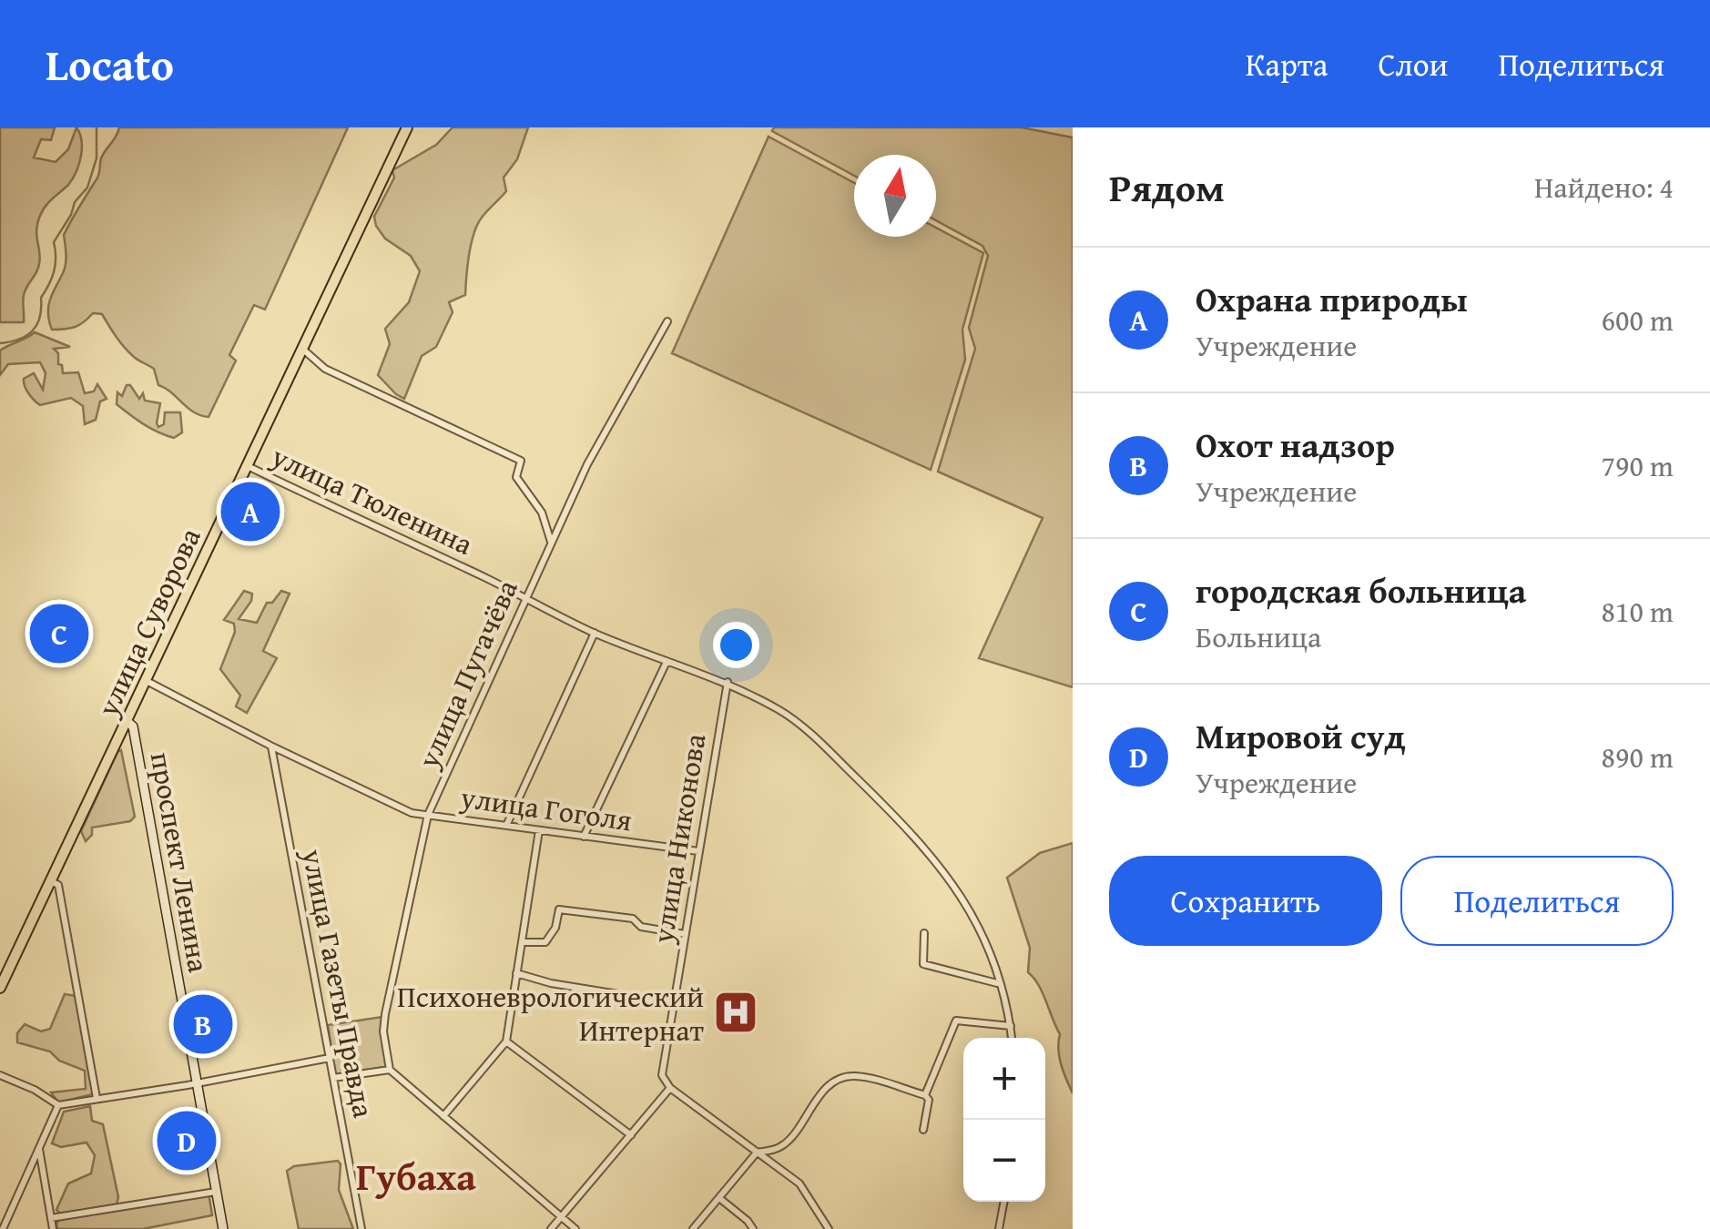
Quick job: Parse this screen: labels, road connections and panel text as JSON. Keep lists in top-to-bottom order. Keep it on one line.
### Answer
{"streets":{"main road":["улица Суворова","проспект Ленина"],"street":["улица Тюленина","улица Пугачёва","улица Гоголя","улица Никонова","улица Газеты Правда"]},"crossings":[["улица Тюленина","улица Суворова"],["улица Тюленина","улица Пугачёва"],["улица Тюленина","улица Никонова"],["улица Суворова","улица Гоголя"],["улица Суворова","проспект Ленина"],["улица Пугачёва","улица Гоголя"],["улица Гоголя","улица Никонова"],["улица Гоголя","улица Газеты Правда"]],"districts":["Губаха"],"places":{"hospital":["Психоневрологический Интернат"]},"north":"top","page":{"header":"Locato","nav":["Карта","Слои","Поделиться"],"heading":["Рядом","Найдено: 4"],"list":[{"mark":"A","name":"Охрана природы","note":"Учреждение","value":"600 m"},{"mark":"B","name":"Охот надзор","note":"Учреждение","value":"790 m"},{"mark":"C","name":"городская больница","note":"Больница","value":"810 m"},{"mark":"D","name":"Мировой суд","note":"Учреждение","value":"890 m"}],"pins":["A","C","B","D"],"buttons":["Сохранить","Поделиться"],"map_buttons":["+","−"]}}
